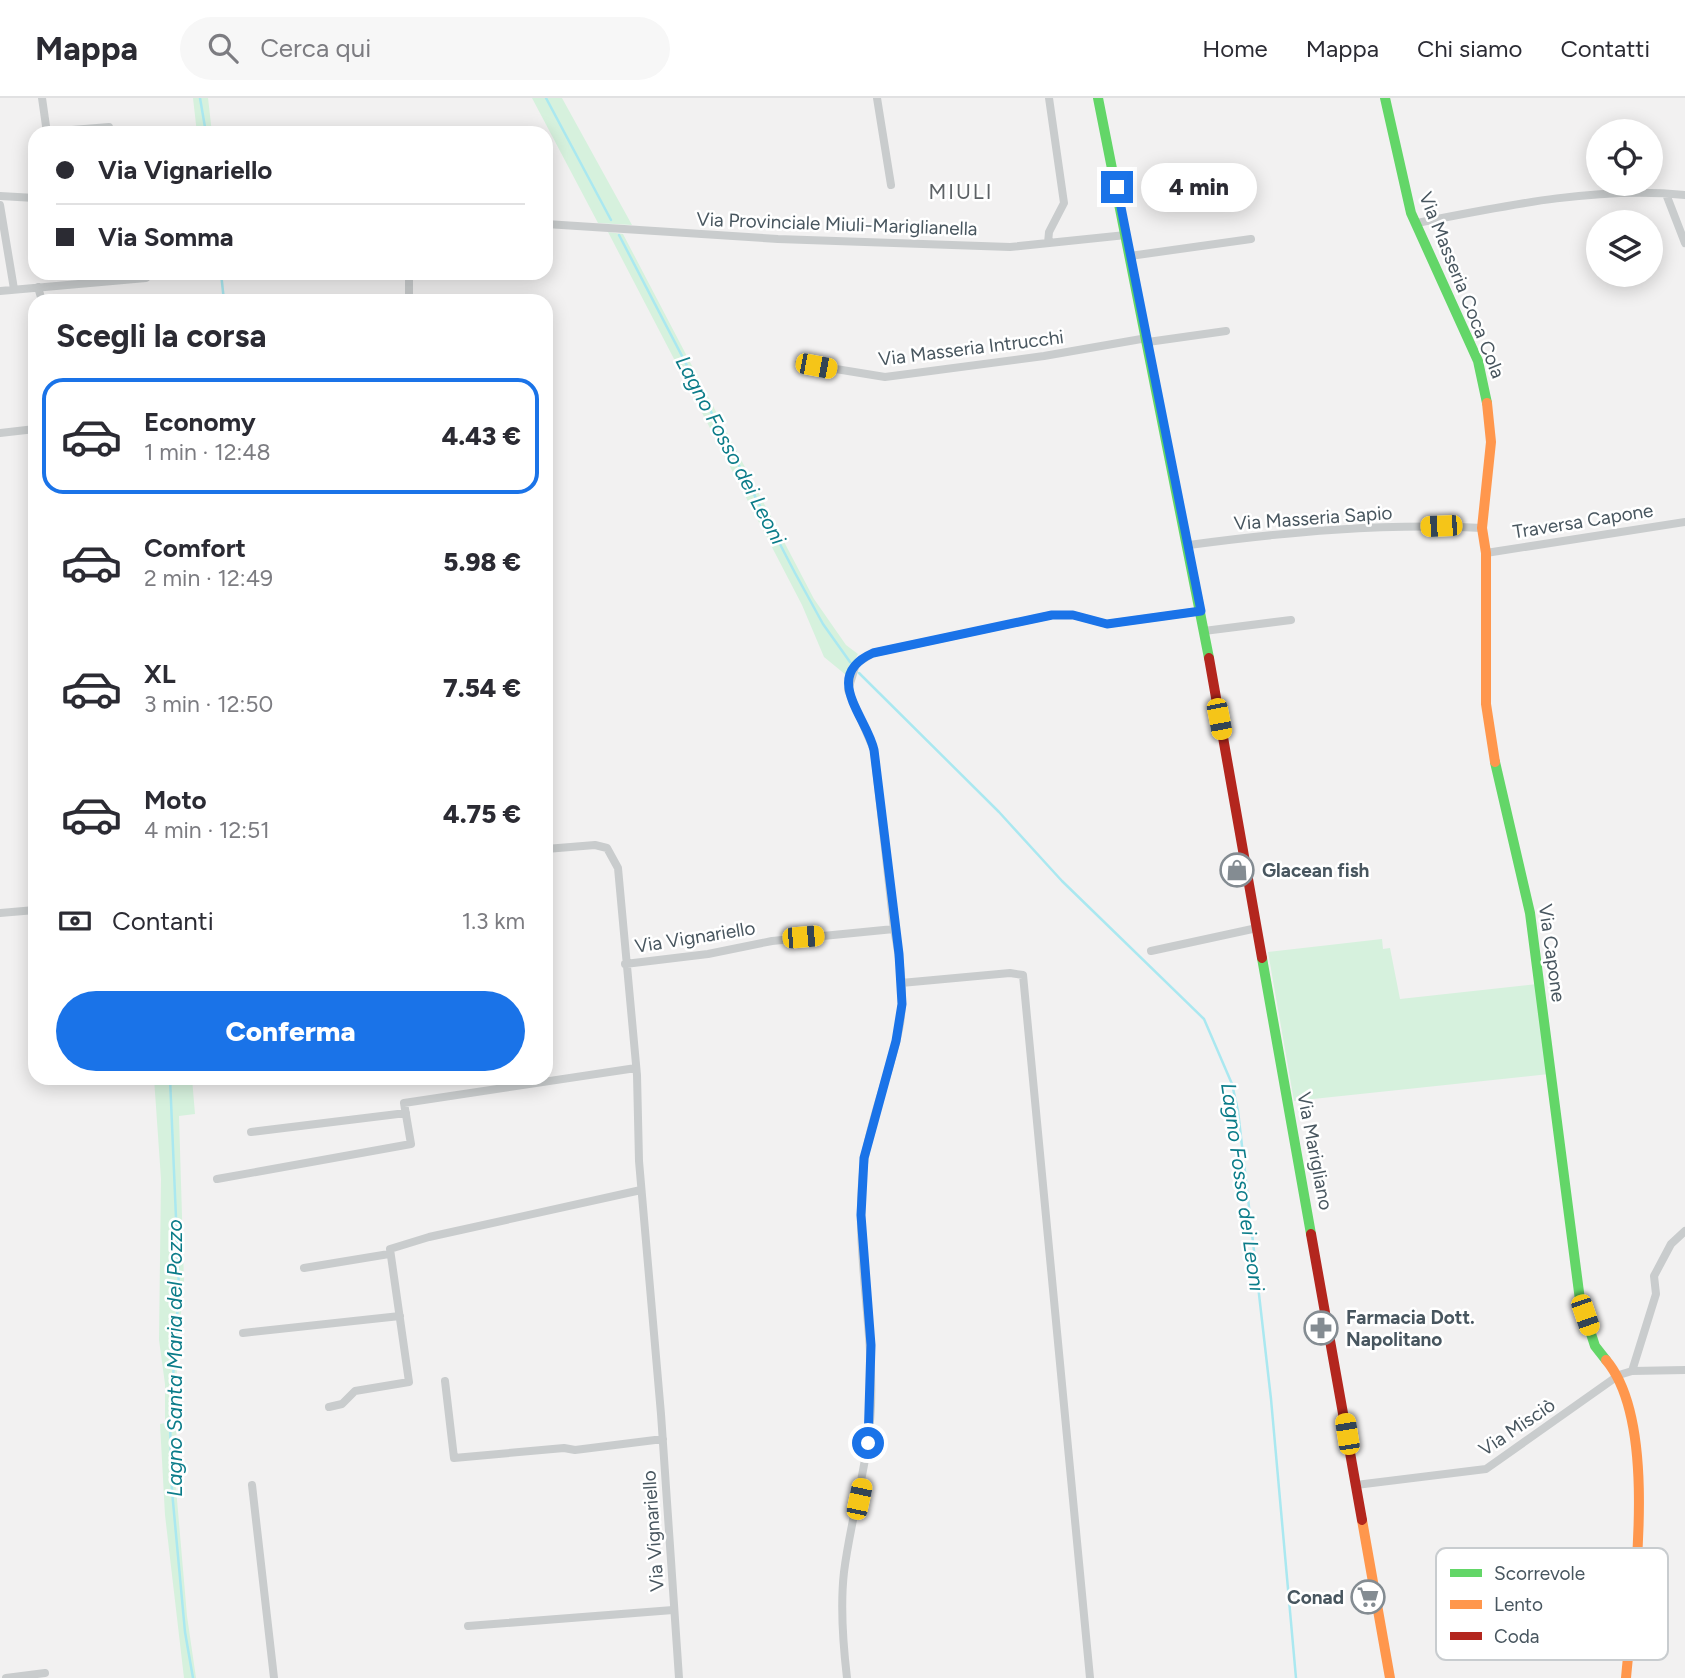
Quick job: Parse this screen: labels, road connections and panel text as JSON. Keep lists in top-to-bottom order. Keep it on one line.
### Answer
{"streets":{"street":["Via Provinciale Miuli-Mariglianella","Via Masseria Coca Cola","Via Masseria Intrucchi","Via Masseria Sapio","Traversa Capone","Via Vignariello","Via Capone","Via Marigliano","Via Misciò"]},"crossings":[["Via Provinciale Miuli-Mariglianella","Via Marigliano"],["Via Masseria Coca Cola","Via Masseria Sapio"],["Via Masseria Coca Cola","Via Capone"],["Via Masseria Intrucchi","Via Marigliano"],["Via Masseria Sapio","Via Capone"],["Via Masseria Sapio","Via Marigliano"],["Traversa Capone","Via Capone"],["Via Capone","Via Misciò"],["Via Marigliano","Via Misciò"]],"districts":["MIULI"],"water":["Lagno Fosso dei Leoni","Lagno Santa Maria del Pozzo"],"places":{"shop":["Glacean fish"],"pharmacy":["Farmacia Dott. Napolitano"],"supermarket":["Conad"]},"legend":["Scorrevole","Lento","Coda"],"page":{"header":"Mappa","search":"Cerca qui","nav":["Home","Mappa","Chi siamo","Contatti"],"banner":["Via Vignariello","Via Somma"],"bubble":"4 min","heading":"Scegli la corsa","list":[{"name":"Economy","note":"1 min · 12:48","value":"4.43 €"},{"name":"Comfort","note":"2 min · 12:49","value":"5.98 €"},{"name":"XL","note":"3 min · 12:50","value":"7.54 €"},{"name":"Moto","note":"4 min · 12:51","value":"4.75 €"}],"pay":["Contanti","1.3 km"],"buttons":"Conferma"}}
